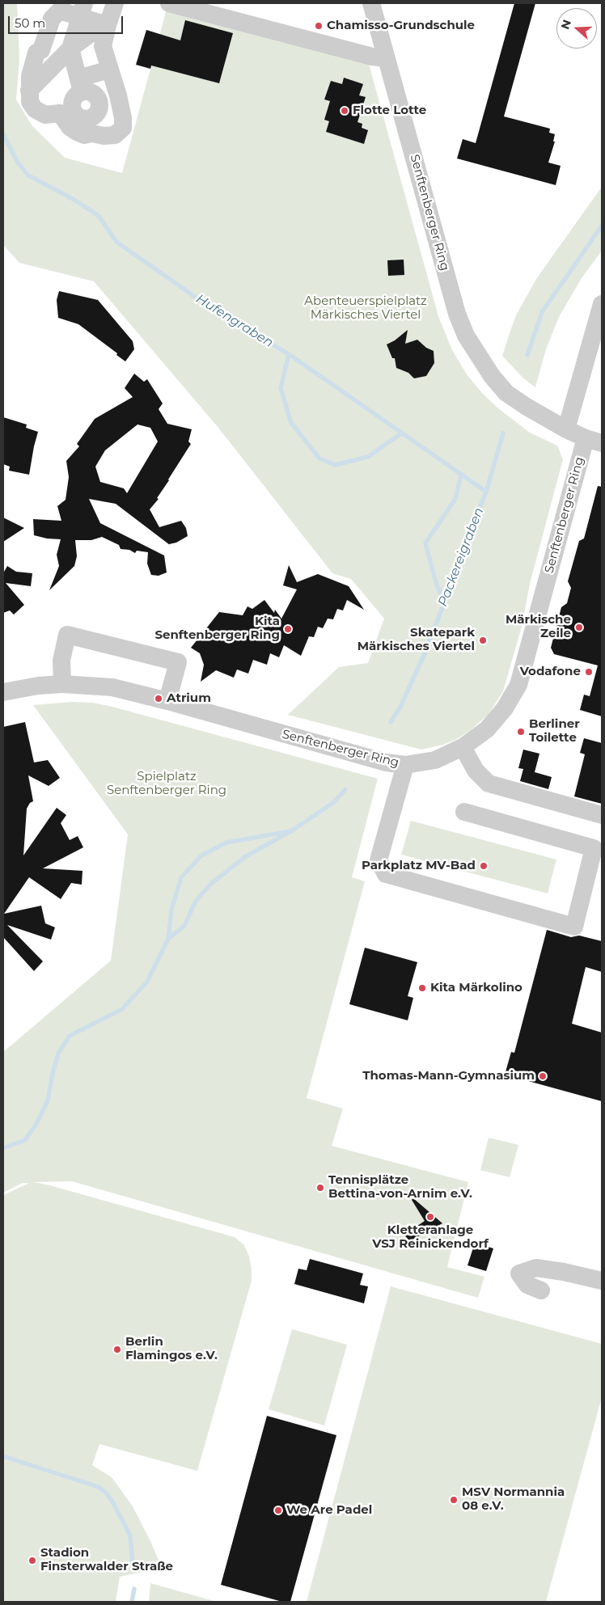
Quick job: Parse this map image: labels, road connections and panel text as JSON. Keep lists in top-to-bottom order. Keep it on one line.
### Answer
{"streets":{"street":["Senftenberger Ring"]},"water":["Hufengraben","Packereigraben"],"parks":["Abenteuerspielplatz Märkisches Viertel","Spielplatz Senftenberger Ring"],"places":["Chamisso-Grundschule","Flotte Lotte","Märkische Zeile","Kita Senftenberger Ring","Skatepark Märkisches Viertel","Vodafone","Atrium","Berliner Toilette","Parkplatz MV-Bad","Kita Märkolino","Thomas-Mann-Gymnasium","Tennisplätze Bettina-von-Arnim e.V.","Kletteranlage VSJ Reinickendorf","Berlin Flamingos e.V.","MSV Normannia 08 e.V.","We Are Padel","Stadion Finsterwalder Straße"],"scale_bar":"50 m","north":"left"}
